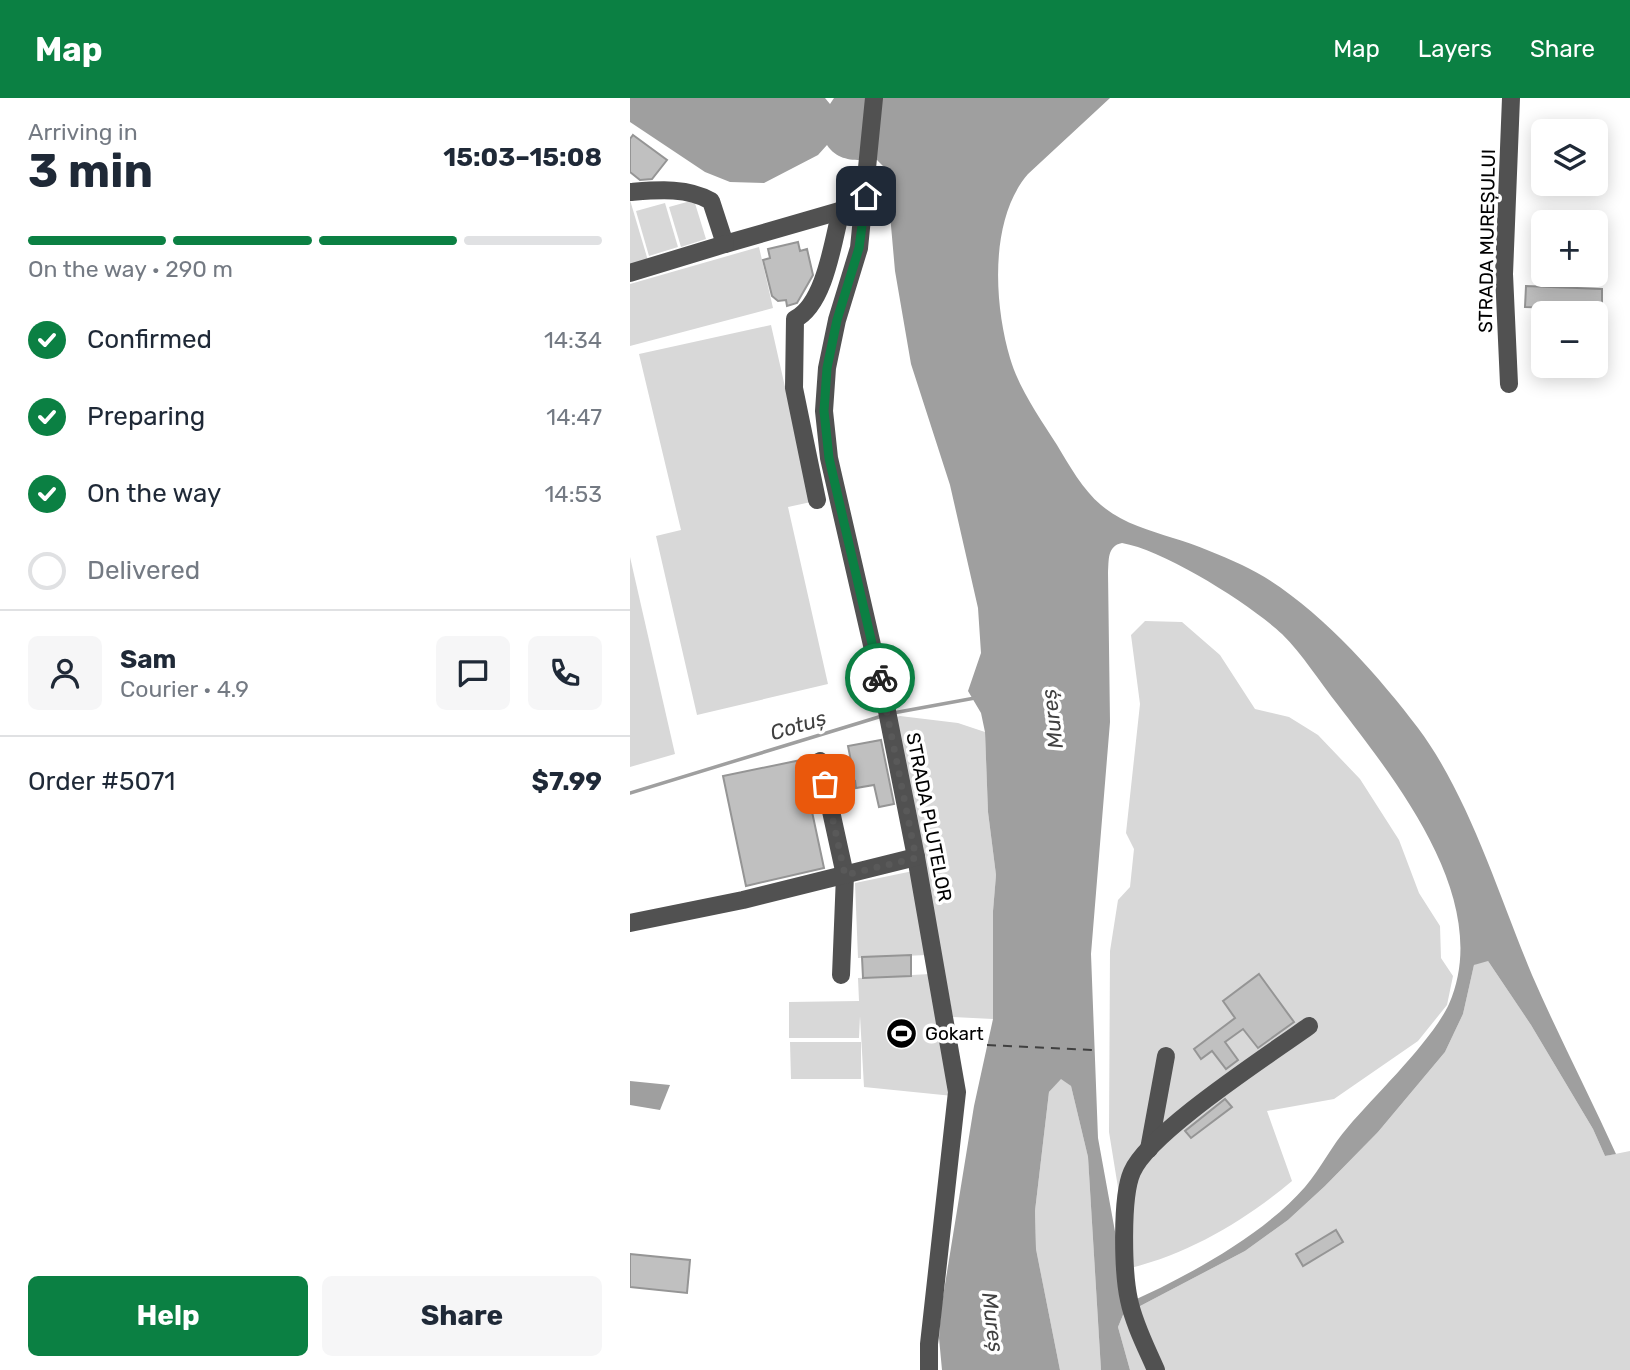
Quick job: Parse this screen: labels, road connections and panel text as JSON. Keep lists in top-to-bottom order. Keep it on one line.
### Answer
{"streets":{"street":["STRADA MUREȘULUI","STRADA PLUTELOR"]},"water":["Mureș","Cotuș"],"places":{"sports":["Gokart"]},"page":{"header":"Map","nav":["Map","Layers","Share"],"heading":["3 min","Arriving in","15:03–15:08"],"panel":["Sam","Courier · 4.9","Order #5071","$7.99"],"map_buttons":["+","−"],"bar":"On the way · 290 m","list":[["Confirmed","14:34"],["Preparing","14:47"],["On the way","14:53"],"Delivered"],"buttons":["Help","Share"]}}
